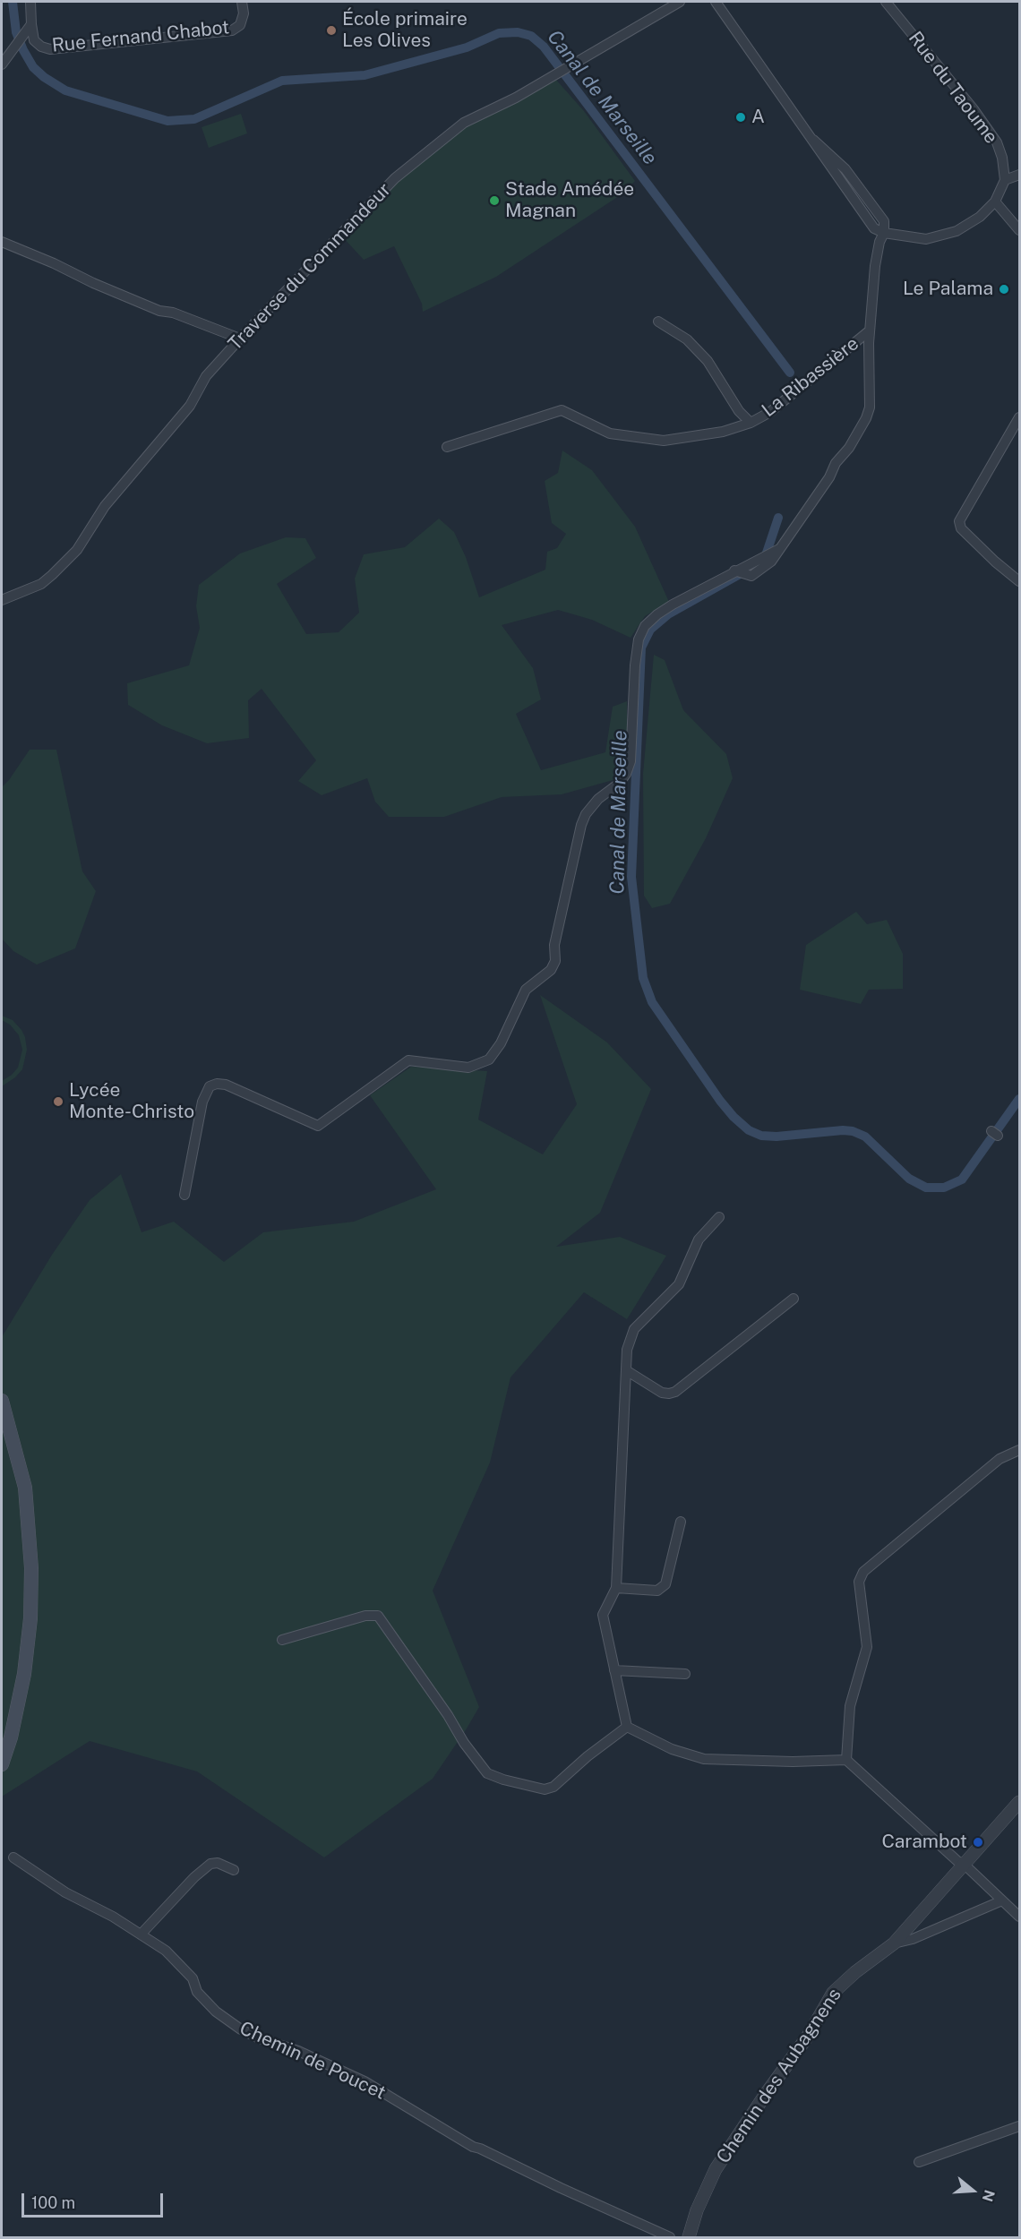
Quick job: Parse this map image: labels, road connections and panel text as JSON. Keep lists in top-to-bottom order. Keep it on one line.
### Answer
{"streets":{"street":["Rue Fernand Chabot","Rue du Taoume","Traverse du Commandeur","La Ribassière","Chemin de Poucet","Chemin des Aubagnens"]},"water":["Canal de Marseille"],"places":["École primaire Les Olives","A","Stade Amédée Magnan","Le Palama","Lycée Monte-Christo","Carambot"],"scale_bar":"100 m","north":"right"}
